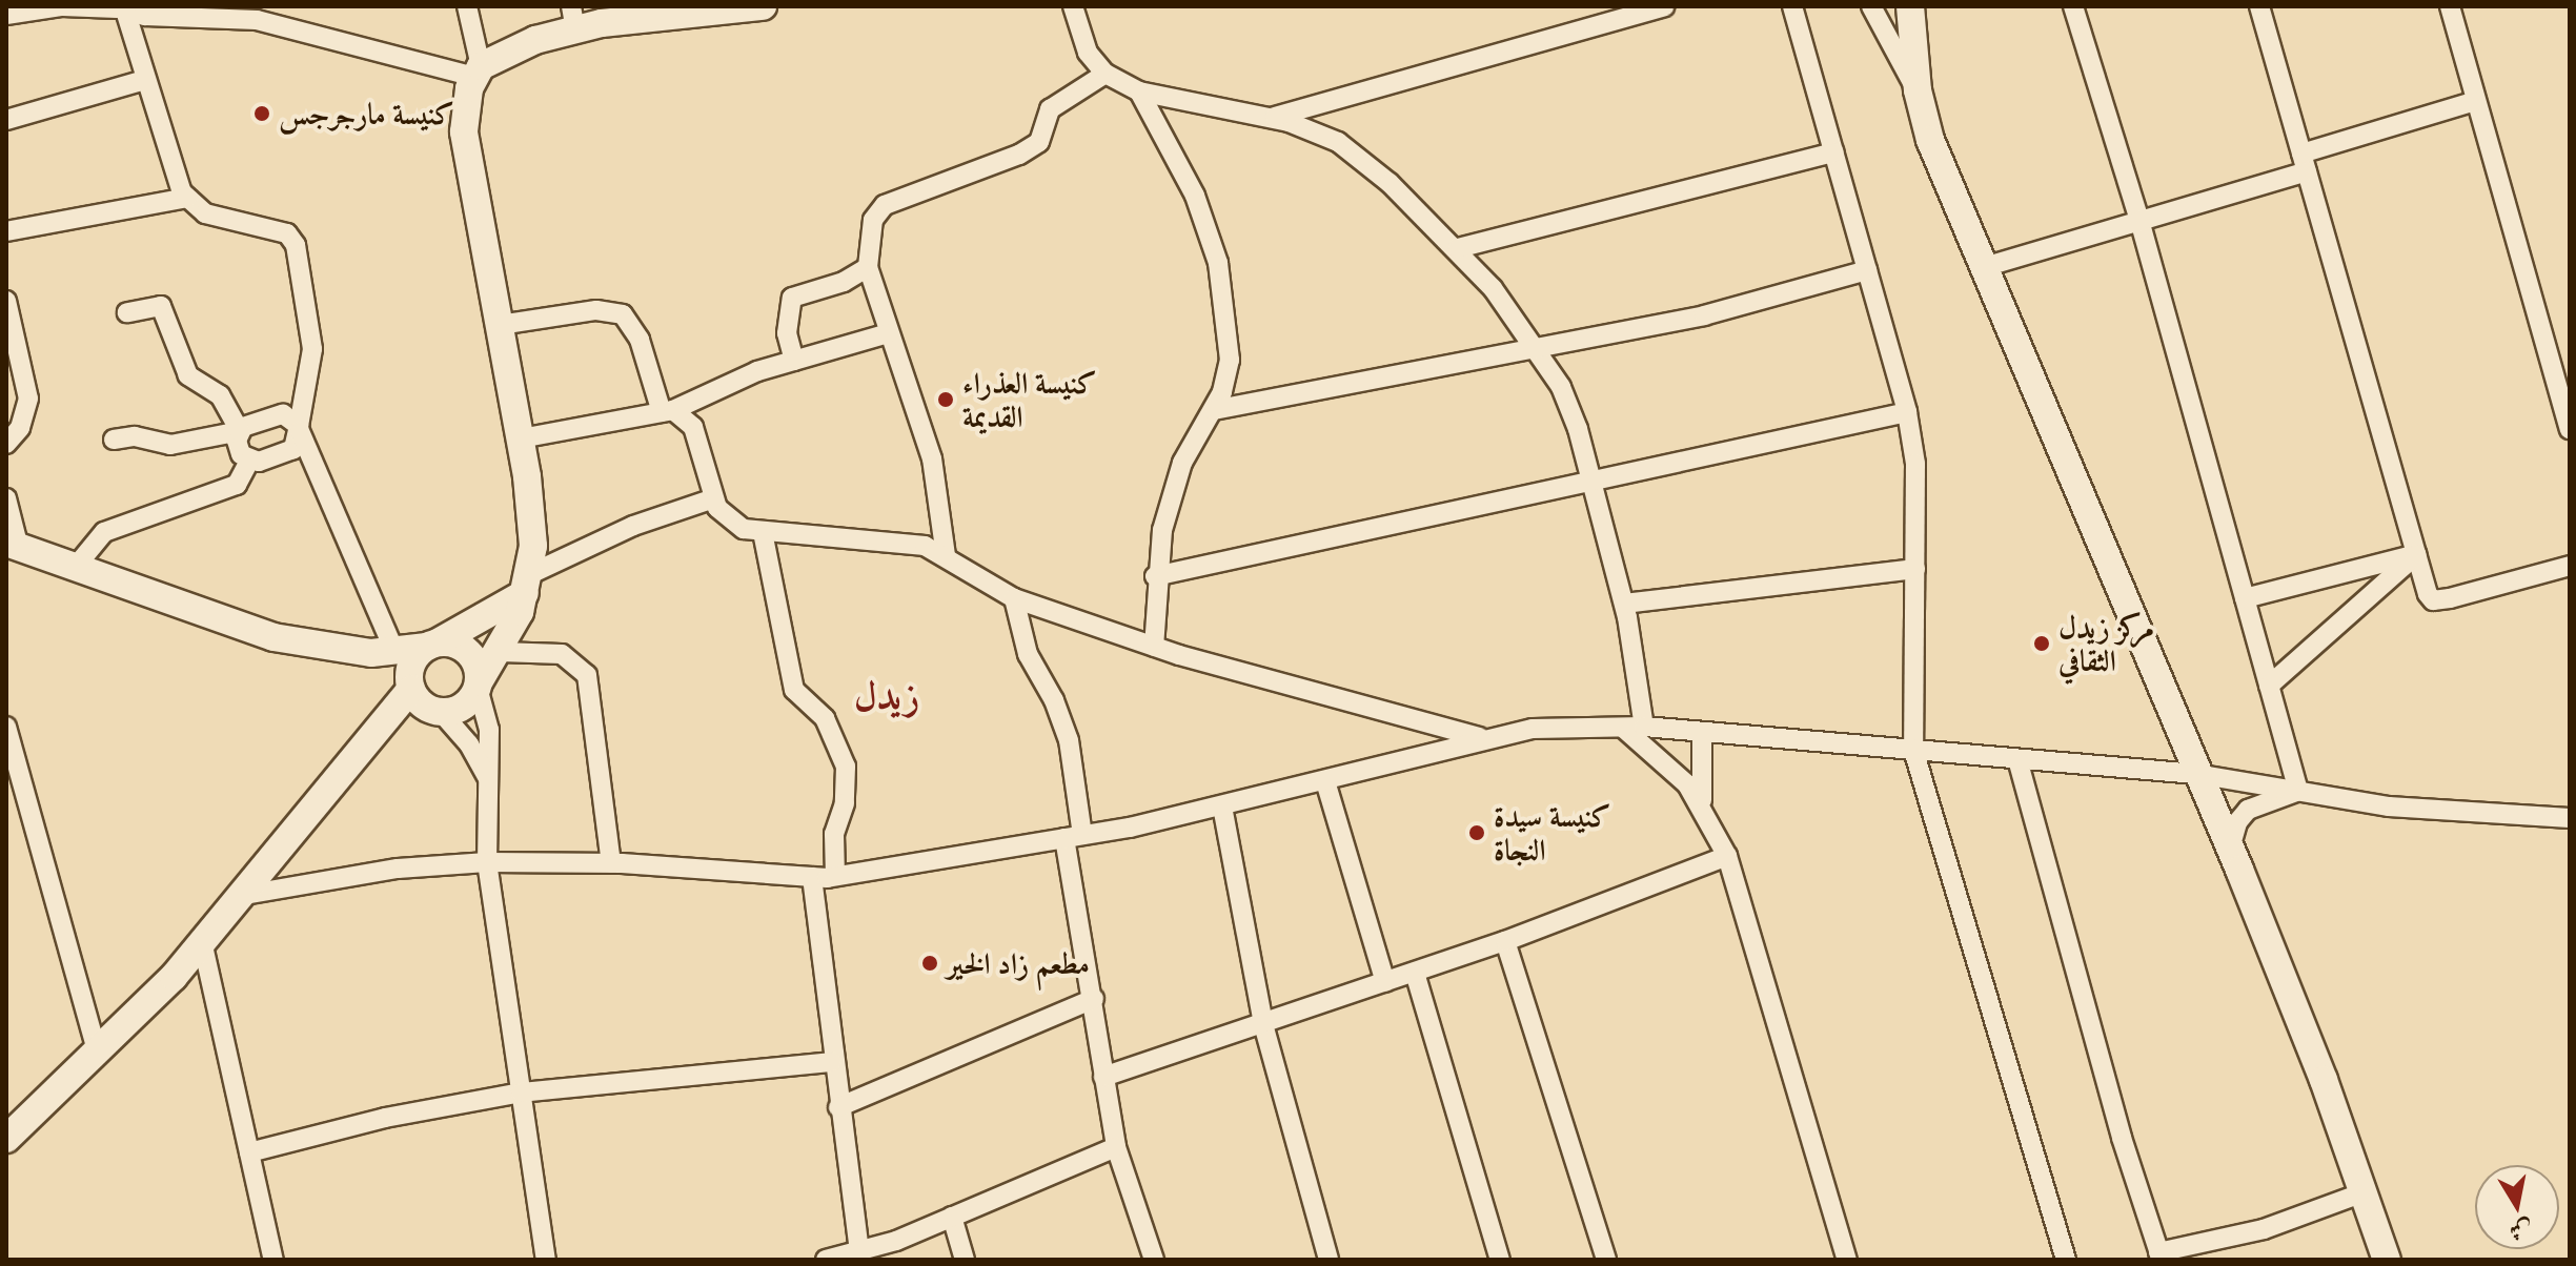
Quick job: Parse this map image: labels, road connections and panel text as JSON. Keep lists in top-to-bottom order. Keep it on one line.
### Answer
{"districts":["زيدل"],"places":["كنيسة مارجرجس","كنيسة العذراء القديمة","مركز زيدل الثقافي","كنيسة سيدة النجاة","مطعم زاد الخير"],"north":"bottom"}
